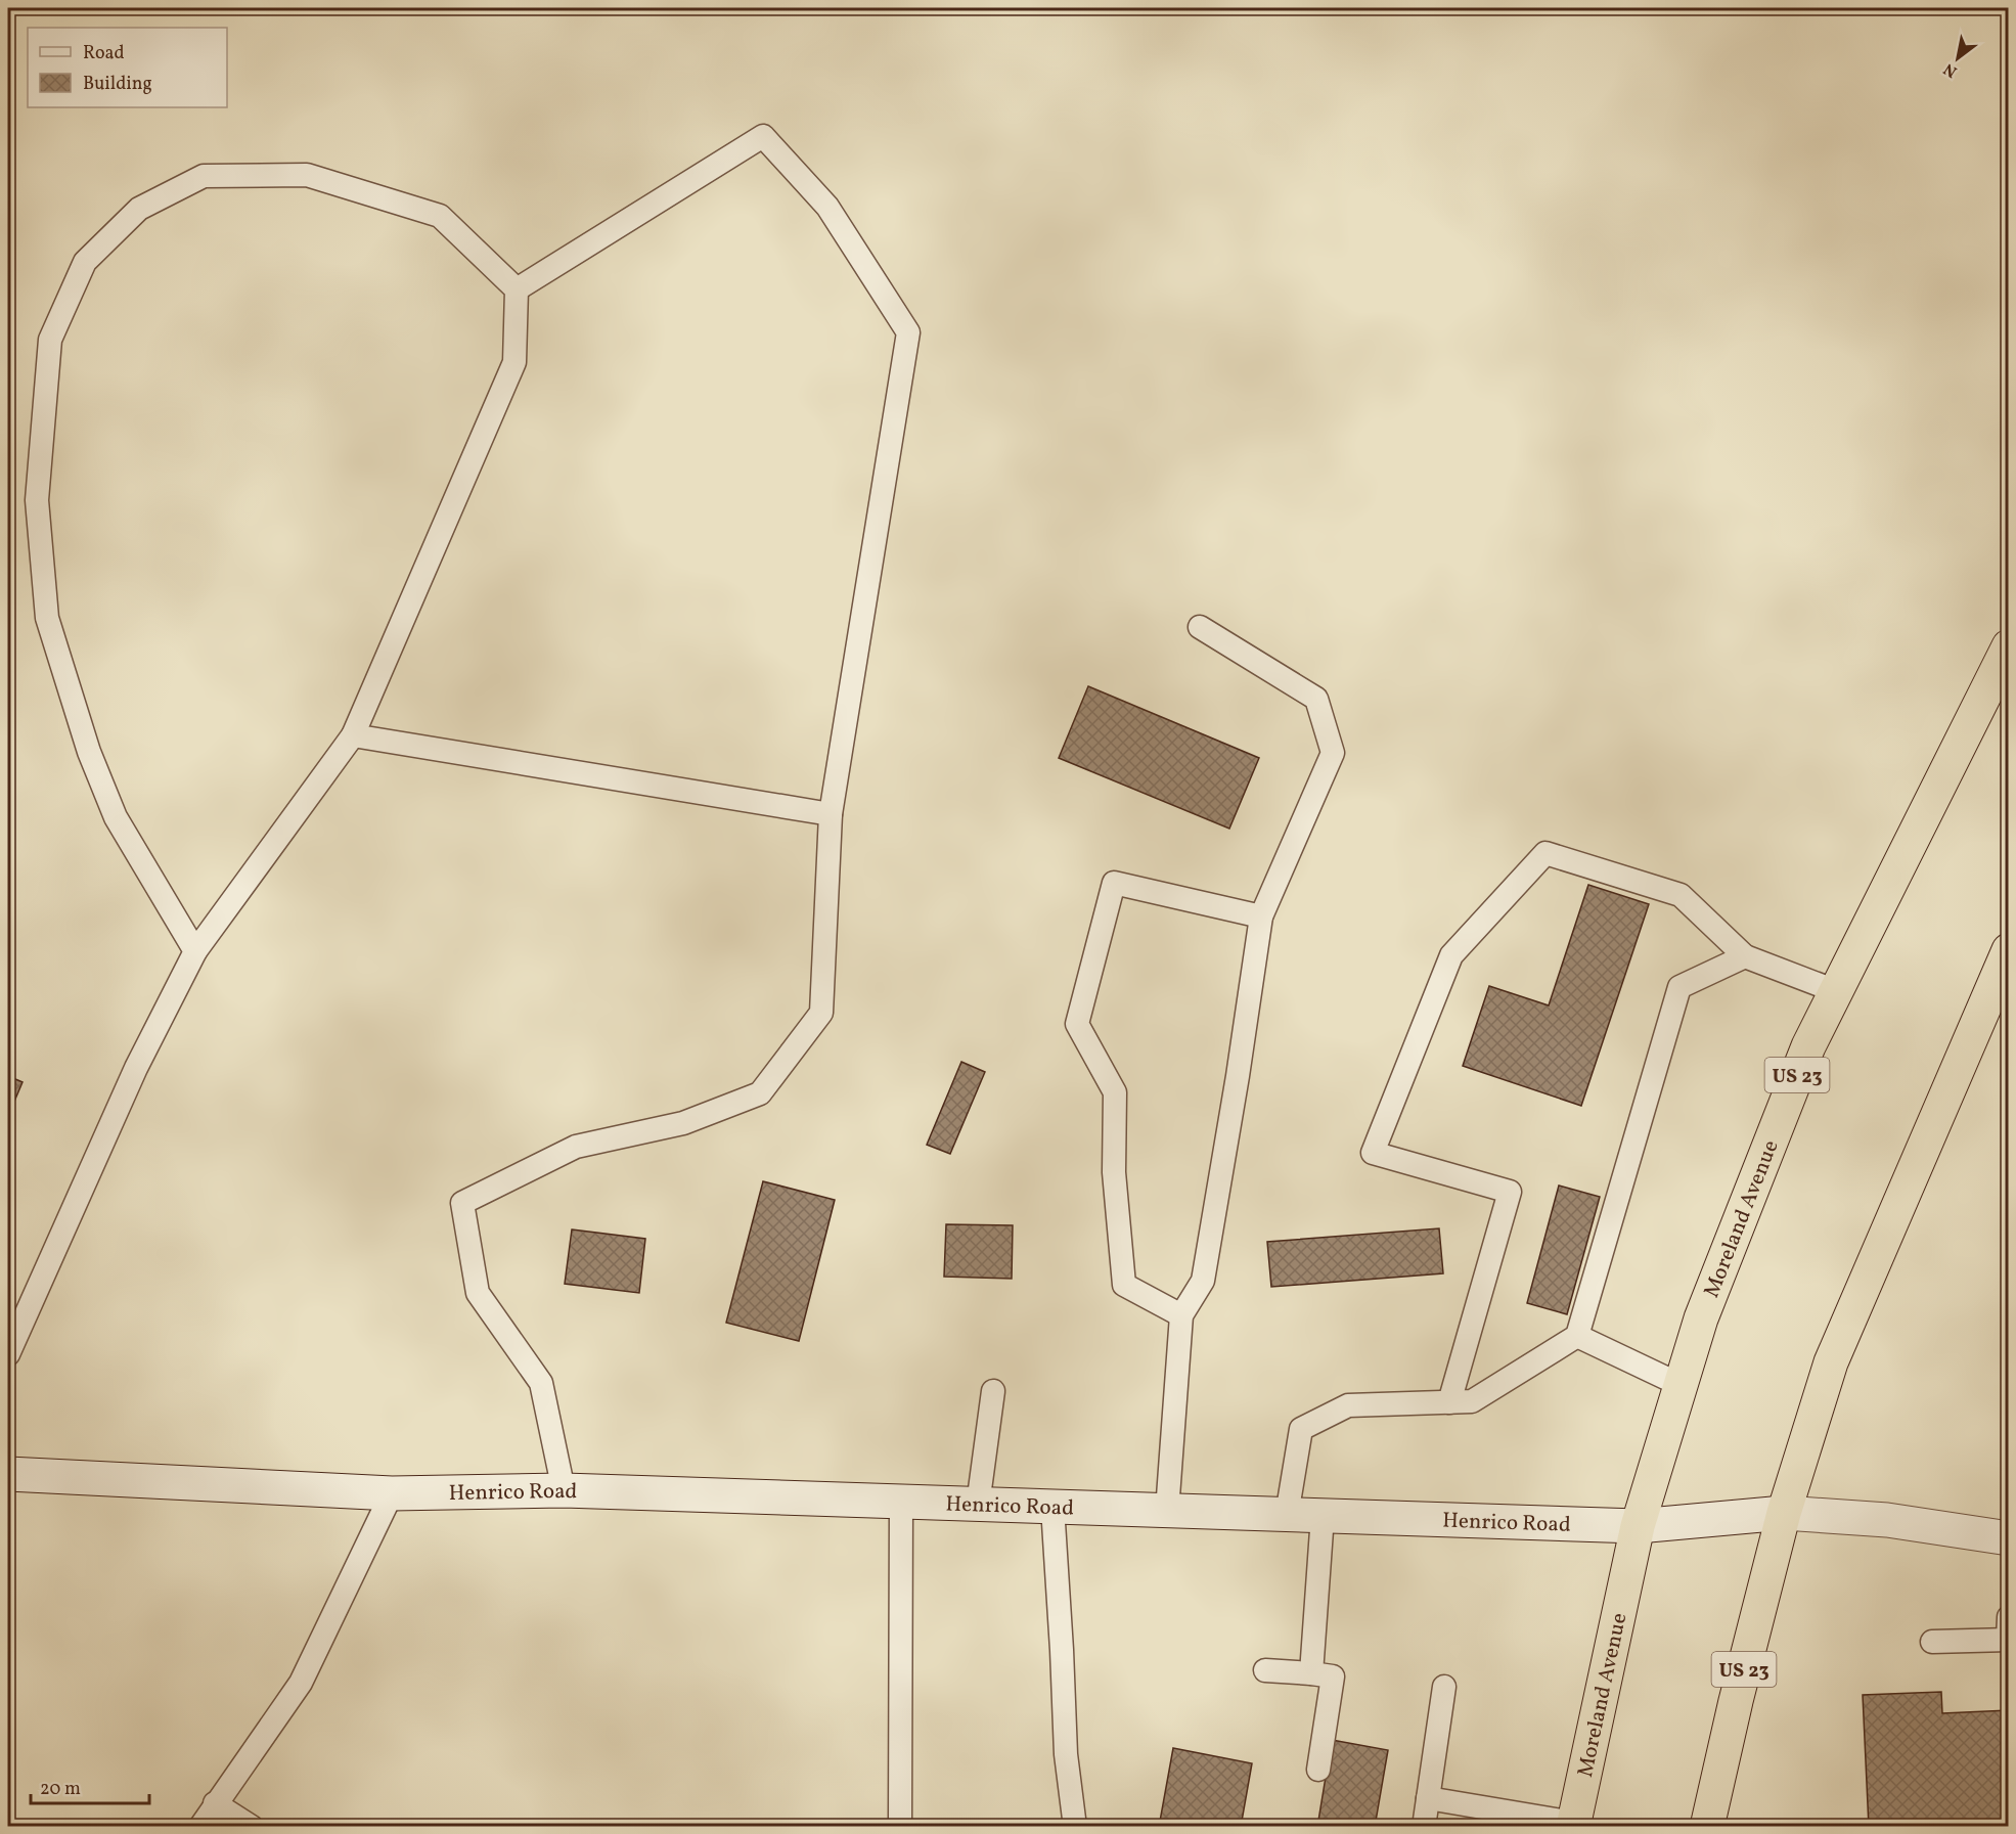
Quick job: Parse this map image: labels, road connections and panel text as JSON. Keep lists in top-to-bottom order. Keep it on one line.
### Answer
{"streets":{"highway":["US 23","Moreland Avenue"],"street":["Henrico Road"]},"crossings":[["US 23","Henrico Road"],["Moreland Avenue","Henrico Road"]],"legend":["Road","Building"],"scale_bar":"20 m","north":"bottom left"}
